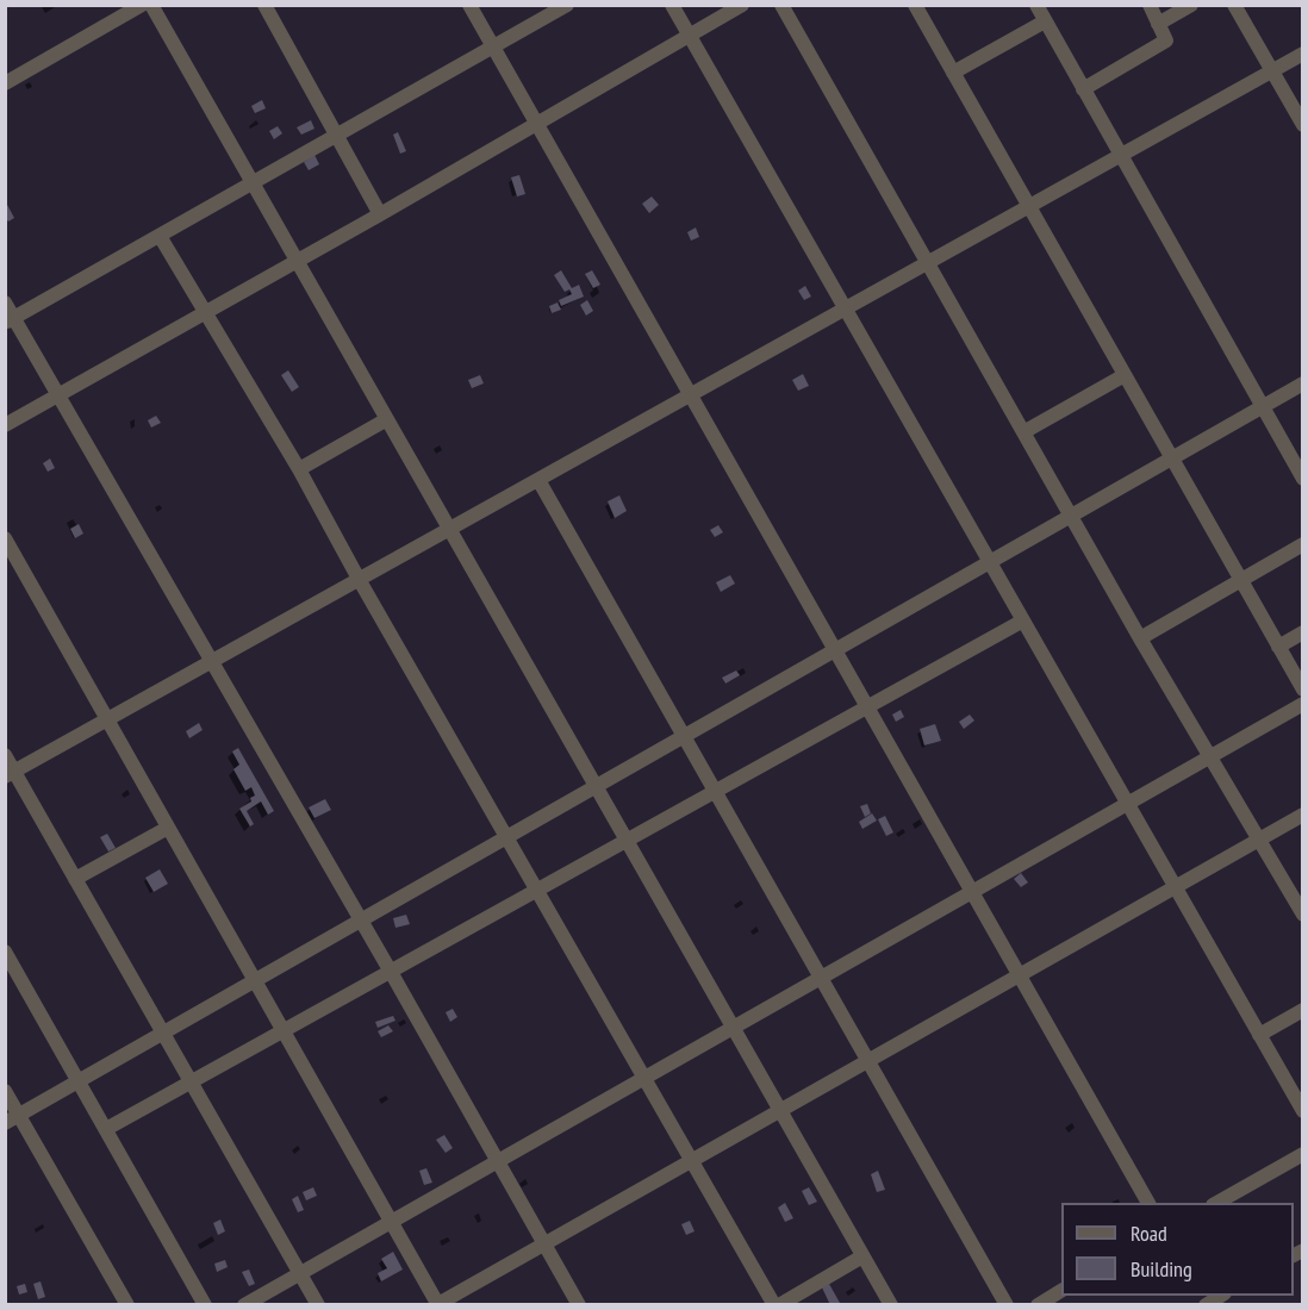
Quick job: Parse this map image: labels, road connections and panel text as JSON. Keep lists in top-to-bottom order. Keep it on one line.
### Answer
{"legend":["Road","Building"]}
